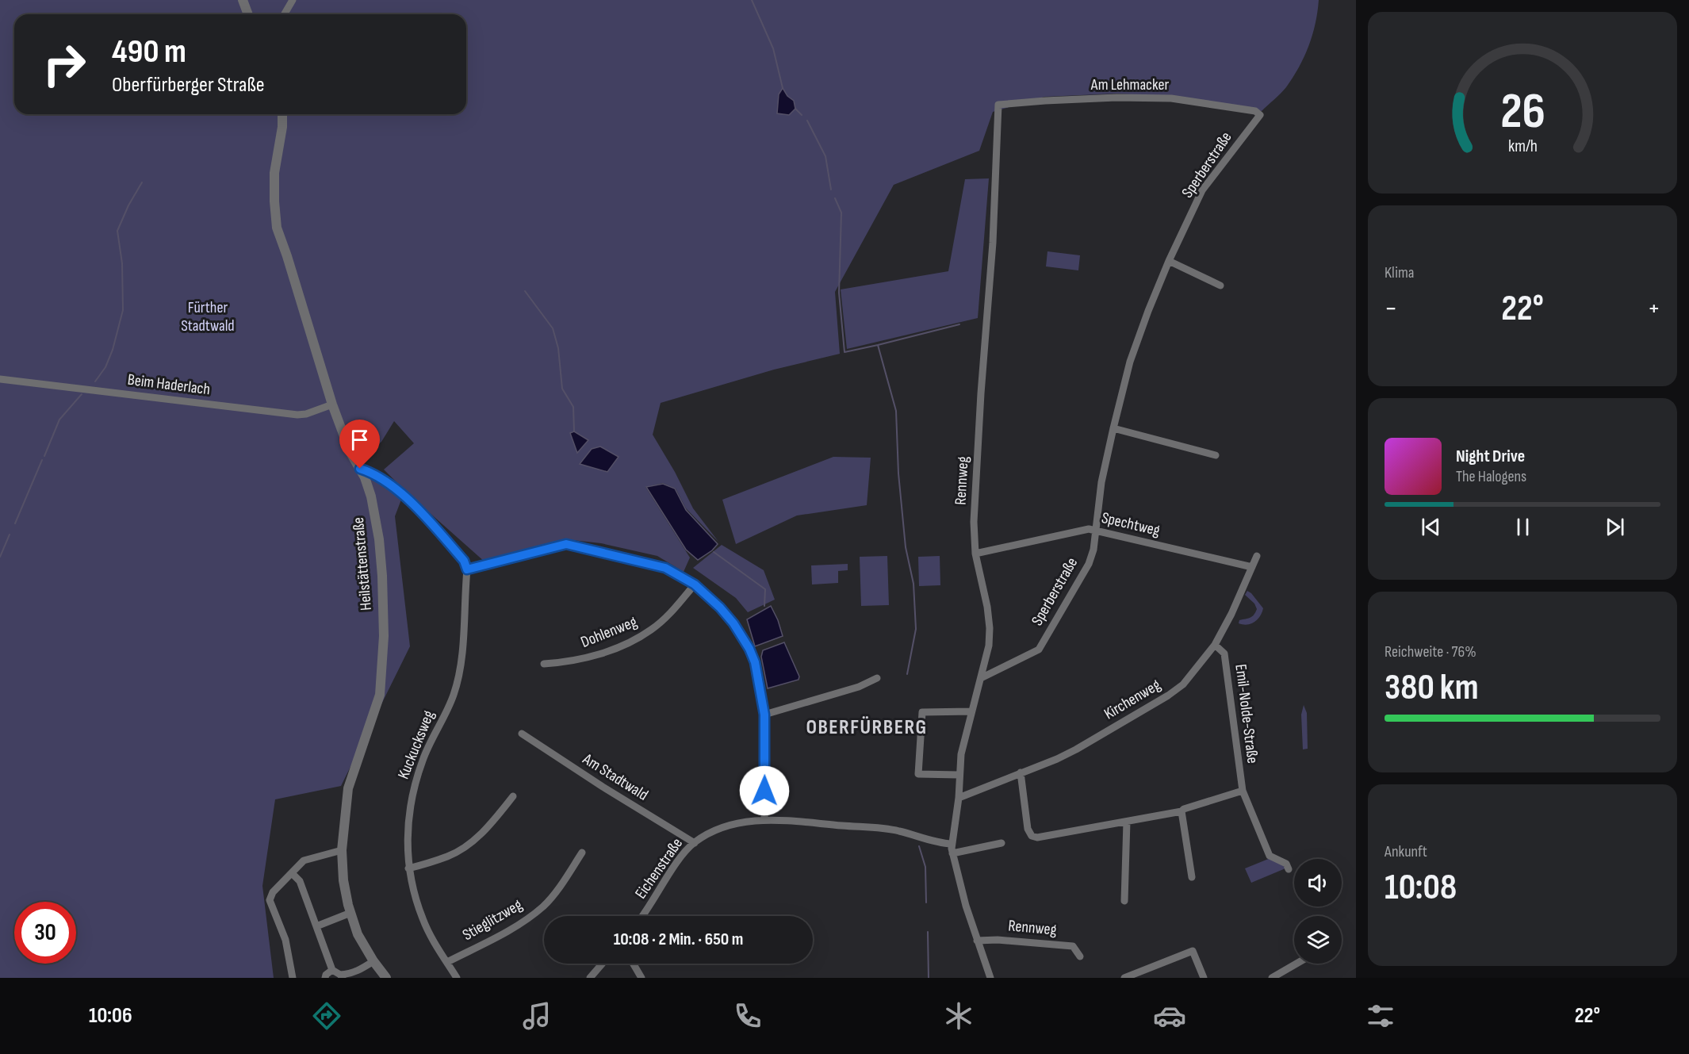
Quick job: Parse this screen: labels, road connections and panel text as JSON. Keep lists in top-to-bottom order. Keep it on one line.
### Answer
{"streets":{"street":["Am Lehmacker","Sperberstraße","Beim Haderlach","Rennweg","Spechtweg","Heilstättenstraße","Dohlenweg","Kirchenweg","Emil-Nolde-Straße","Kuckucksweg","Am Stadtwald","Eichenstraße","Stieglitzweg"]},"crossings":[["Am Lehmacker","Sperberstraße"],["Am Lehmacker","Rennweg"],["Sperberstraße","Rennweg"],["Sperberstraße","Spechtweg"],["Beim Haderlach","Heilstättenstraße"],["Rennweg","Spechtweg"],["Rennweg","Kirchenweg"],["Rennweg","Eichenstraße"],["Spechtweg","Kirchenweg"],["Kirchenweg","Emil-Nolde-Straße"],["Kuckucksweg","Stieglitzweg"],["Am Stadtwald","Eichenstraße"]],"districts":["OBERFÜRBERG"],"parks":["Fürther Stadtwald"],"page":{"turn":["490 m","Oberfürberger Straße"],"tile":["Klima",["Reichweite · 76%","380 km"],["Ankunft","10:08"]],"heat":["−","22°","+"],"song":["Night Drive","The Halogens"],"limit":"30","trip":"10:08 · 2 Min. · 650 m","tabs":["10:06","22°"],"gauge":["26","km/h"]}}
